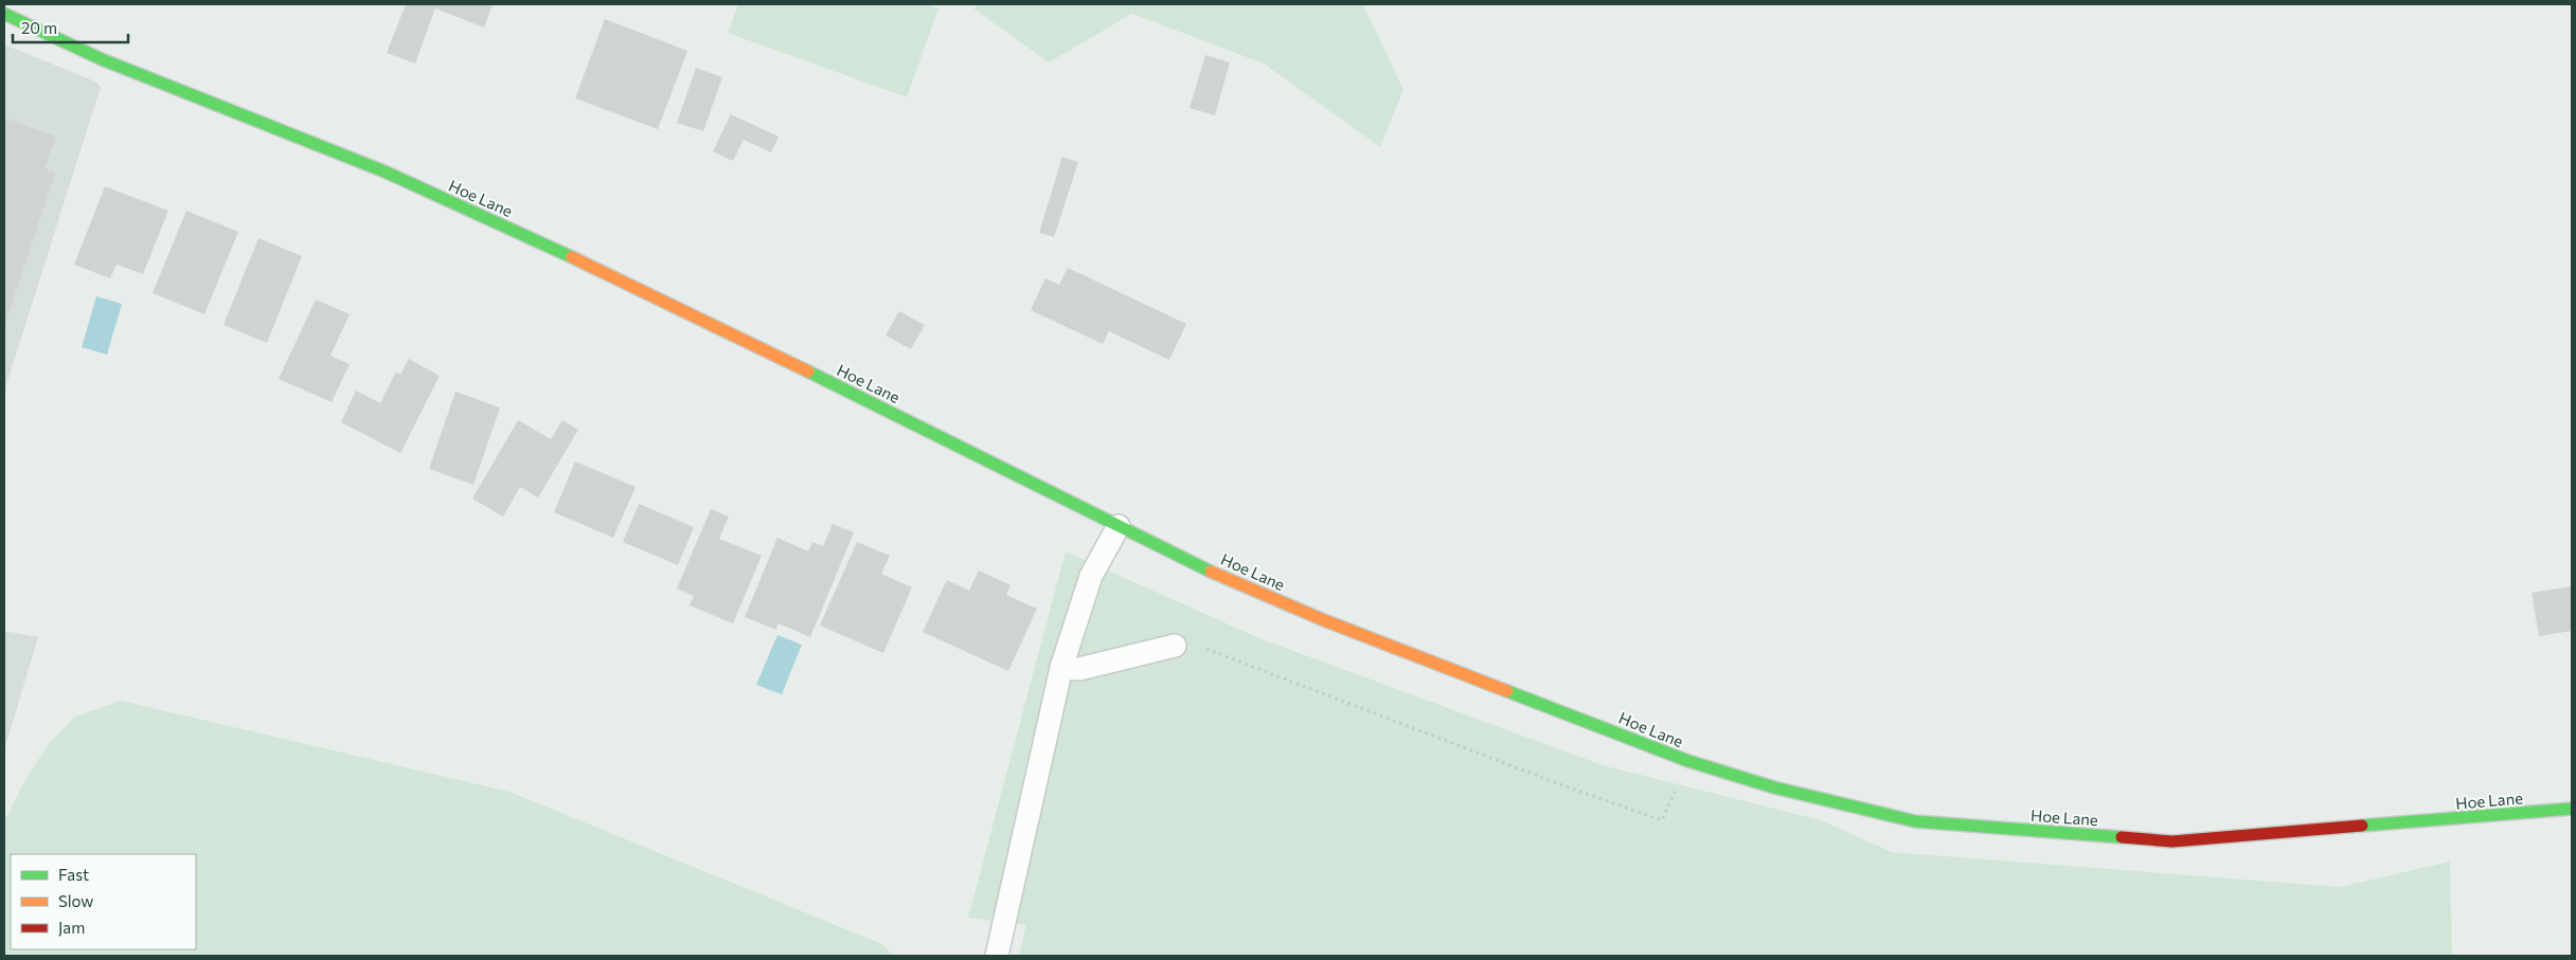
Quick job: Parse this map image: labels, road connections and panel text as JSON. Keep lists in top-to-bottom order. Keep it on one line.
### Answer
{"streets":{"street":["Hoe Lane"]},"legend":["Fast","Slow","Jam"],"scale_bar":"20 m"}
